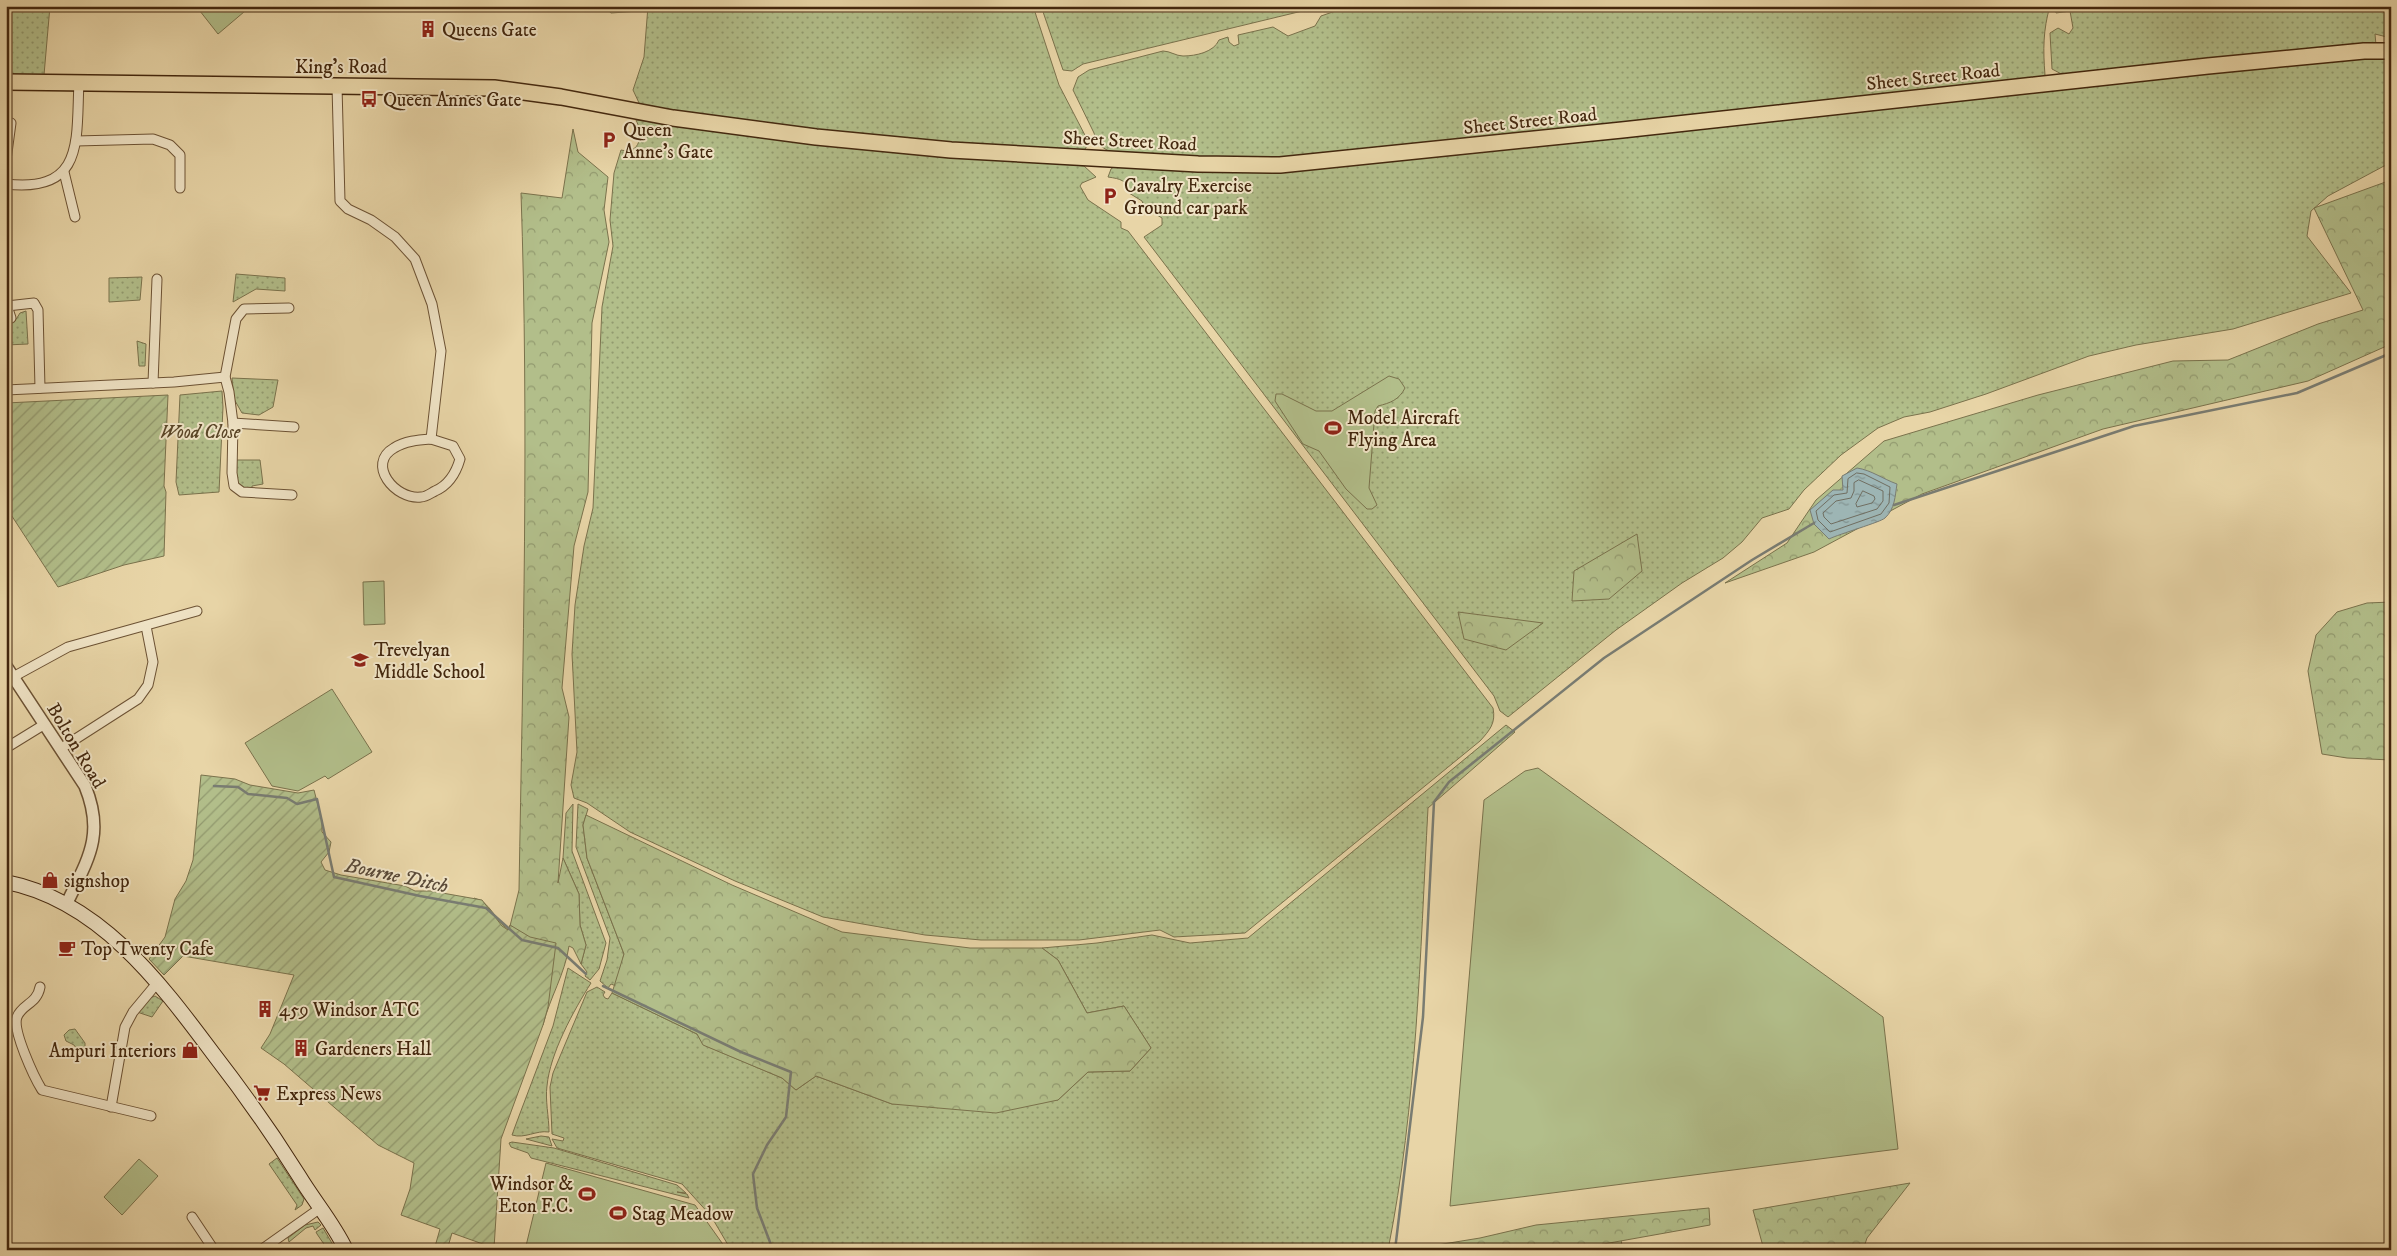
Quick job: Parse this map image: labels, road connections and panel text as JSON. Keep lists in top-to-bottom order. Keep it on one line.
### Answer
{"streets":{"main road":["King's Road","Sheet Street Road"],"street":["Bolton Road"]},"crossings":[["King's Road","Sheet Street Road"]],"water":["Bourne Ditch"],"parks":["Wood Close"],"places":{"building":["Queens Gate","459 Windsor ATC","Gardeners Hall"],"bus stop":["Queen Annes Gate"],"parking":["Queen Anne's Gate","Cavalry Exercise Ground car park"],"sports":["Model Aircraft Flying Area","Windsor & Eton F.C.","Stag Meadow"],"school or university":["Trevelyan Middle School"],"shop":["signshop","Ampuri Interiors"],"cafe":["Top Twenty Cafe"],"supermarket":["Express News"]}}
